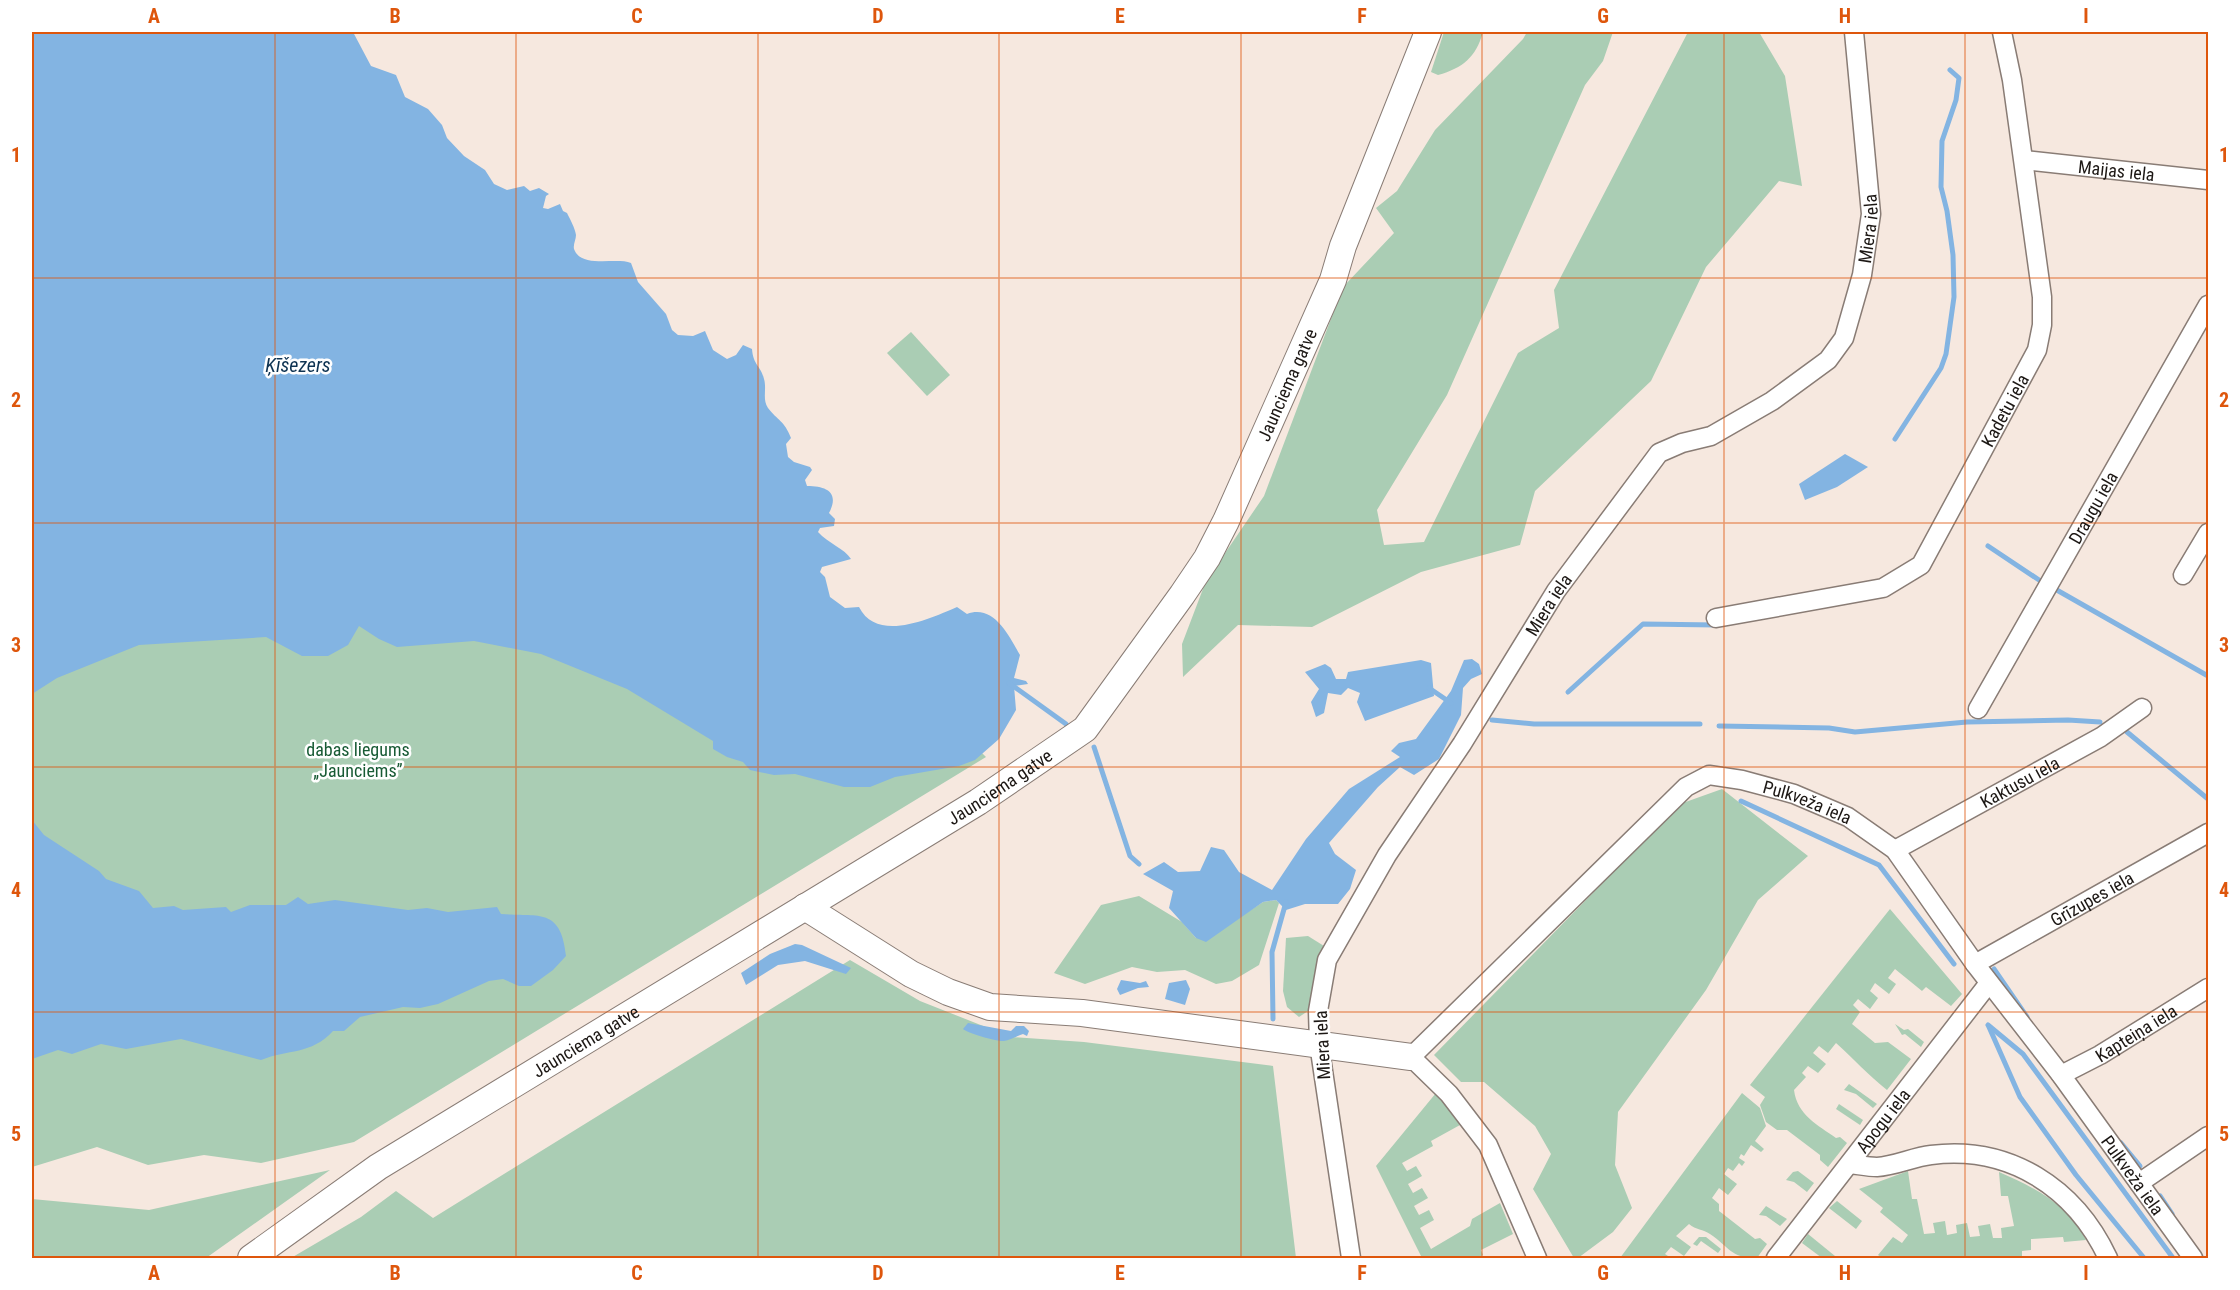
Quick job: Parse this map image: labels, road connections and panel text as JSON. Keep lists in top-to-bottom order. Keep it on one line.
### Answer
{"streets":{"main road":["Jaunciema gatve"],"street":["Maijas iela","Miera iela","Kadetu iela","Draugu iela","Kaktusu iela","Pulkveža iela","Grīzupes iela","Kapteiņa iela","Apogu iela"]},"crossings":[["Maijas iela","Kadetu iela"],["Kaktusu iela","Pulkveža iela"],["Pulkveža iela","Grīzupes iela"],["Pulkveža iela","Kapteiņa iela"],["Pulkveža iela","Apogu iela"]],"water":["Ķīšezers"],"parks":["dabas liegums „Jaunciems”"],"grid":{"columns":["A","B","C","D","E","F","G","H","I"],"rows":["1","2","3","4","5"]}}
